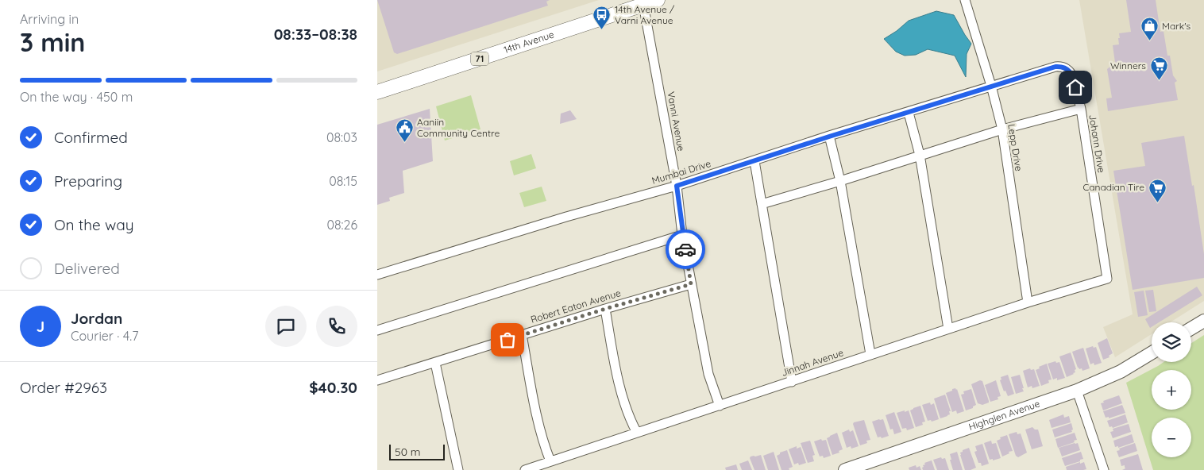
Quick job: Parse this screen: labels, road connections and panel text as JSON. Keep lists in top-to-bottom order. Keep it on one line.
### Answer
{"streets":{"main road":["14th Avenue","71"],"street":["Vanni Avenue","Johann Drive","Lepp Drive","Mumbai Drive","Robert Eaton Avenue","Jinnah Avenue","Highglen Avenue"]},"crossings":[["14th Avenue","Vanni Avenue"],["Vanni Avenue","Mumbai Drive"],["Vanni Avenue","Robert Eaton Avenue"],["Vanni Avenue","Jinnah Avenue"],["Johann Drive","Lepp Drive"],["Johann Drive","Mumbai Drive"],["Johann Drive","Jinnah Avenue"],["Lepp Drive","Mumbai Drive"],["Lepp Drive","Jinnah Avenue"]],"places":{"bus stop":["14th Avenue / Varni Avenue"],"shop":["Mark's"],"supermarket":["Winners","Canadian Tire"],"public building":["Aaniin Community Centre"]},"scale_bar":"50 m","page":{"heading":["3 min","Arriving in","08:33–08:38"],"panel":["Jordan","Courier · 4.7","Order #2963","$40.30"],"bar":"On the way · 450 m","list":[["Confirmed","08:03"],["Preparing","08:15"],["On the way","08:26"],"Delivered"],"round":"J","map_buttons":["+","−"],"scale":"50 m"}}
